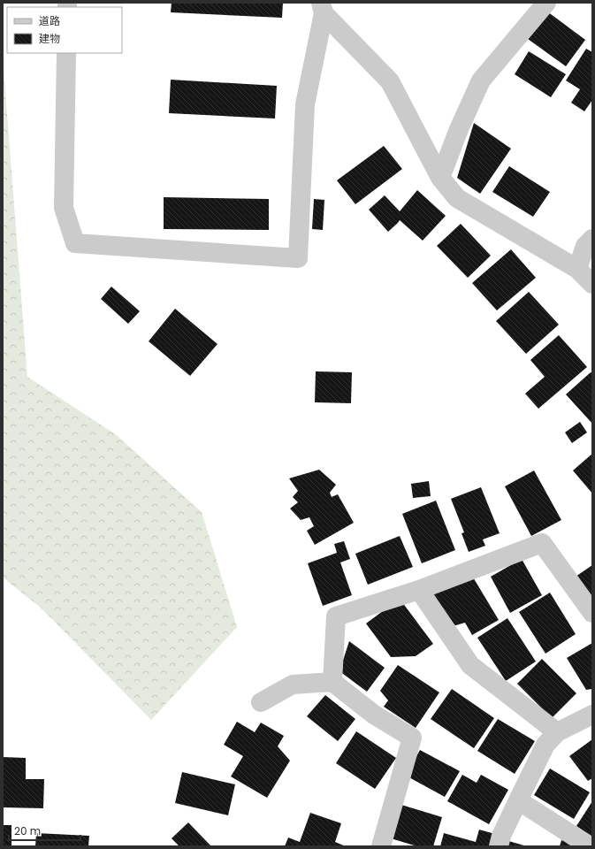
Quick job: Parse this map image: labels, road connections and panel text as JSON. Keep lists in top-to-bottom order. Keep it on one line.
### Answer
{"legend":["道路","建物"],"scale_bar":"20 m"}
